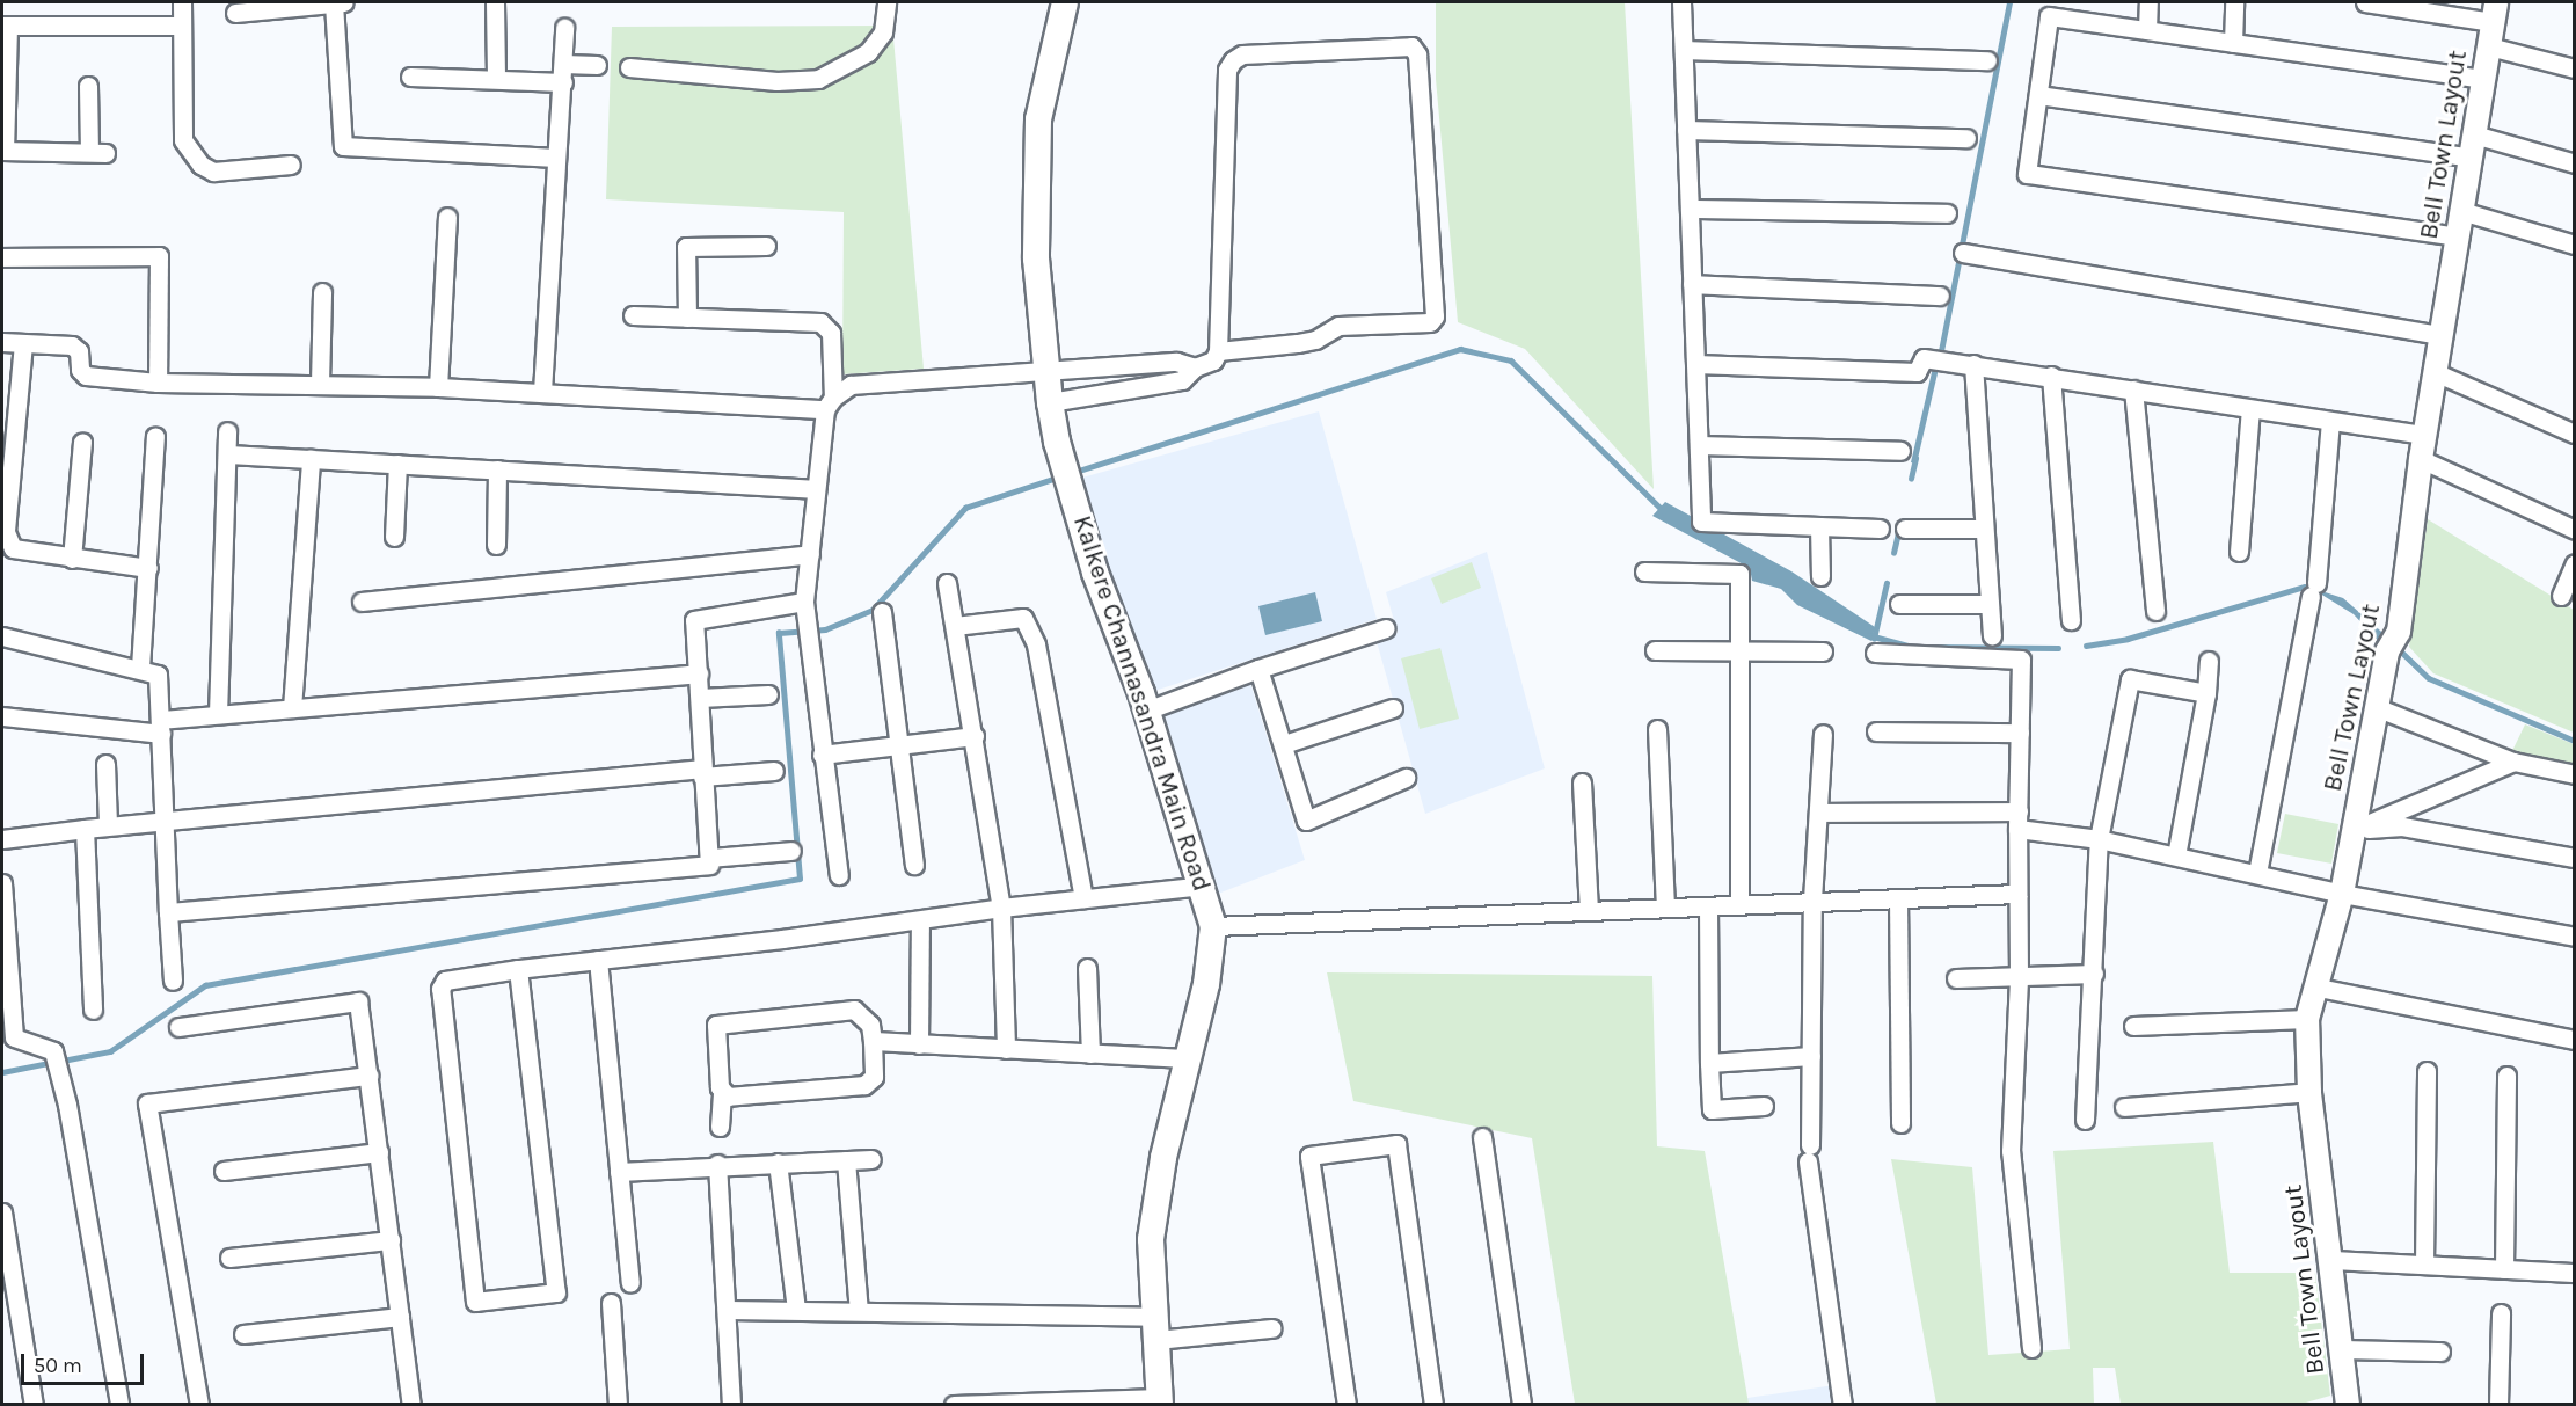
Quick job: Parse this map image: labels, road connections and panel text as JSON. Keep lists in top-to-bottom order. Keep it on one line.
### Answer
{"streets":{"main road":["Kalkere Channasandra Main Road"],"street":["Bell Town Layout"]},"scale_bar":"50 m"}
